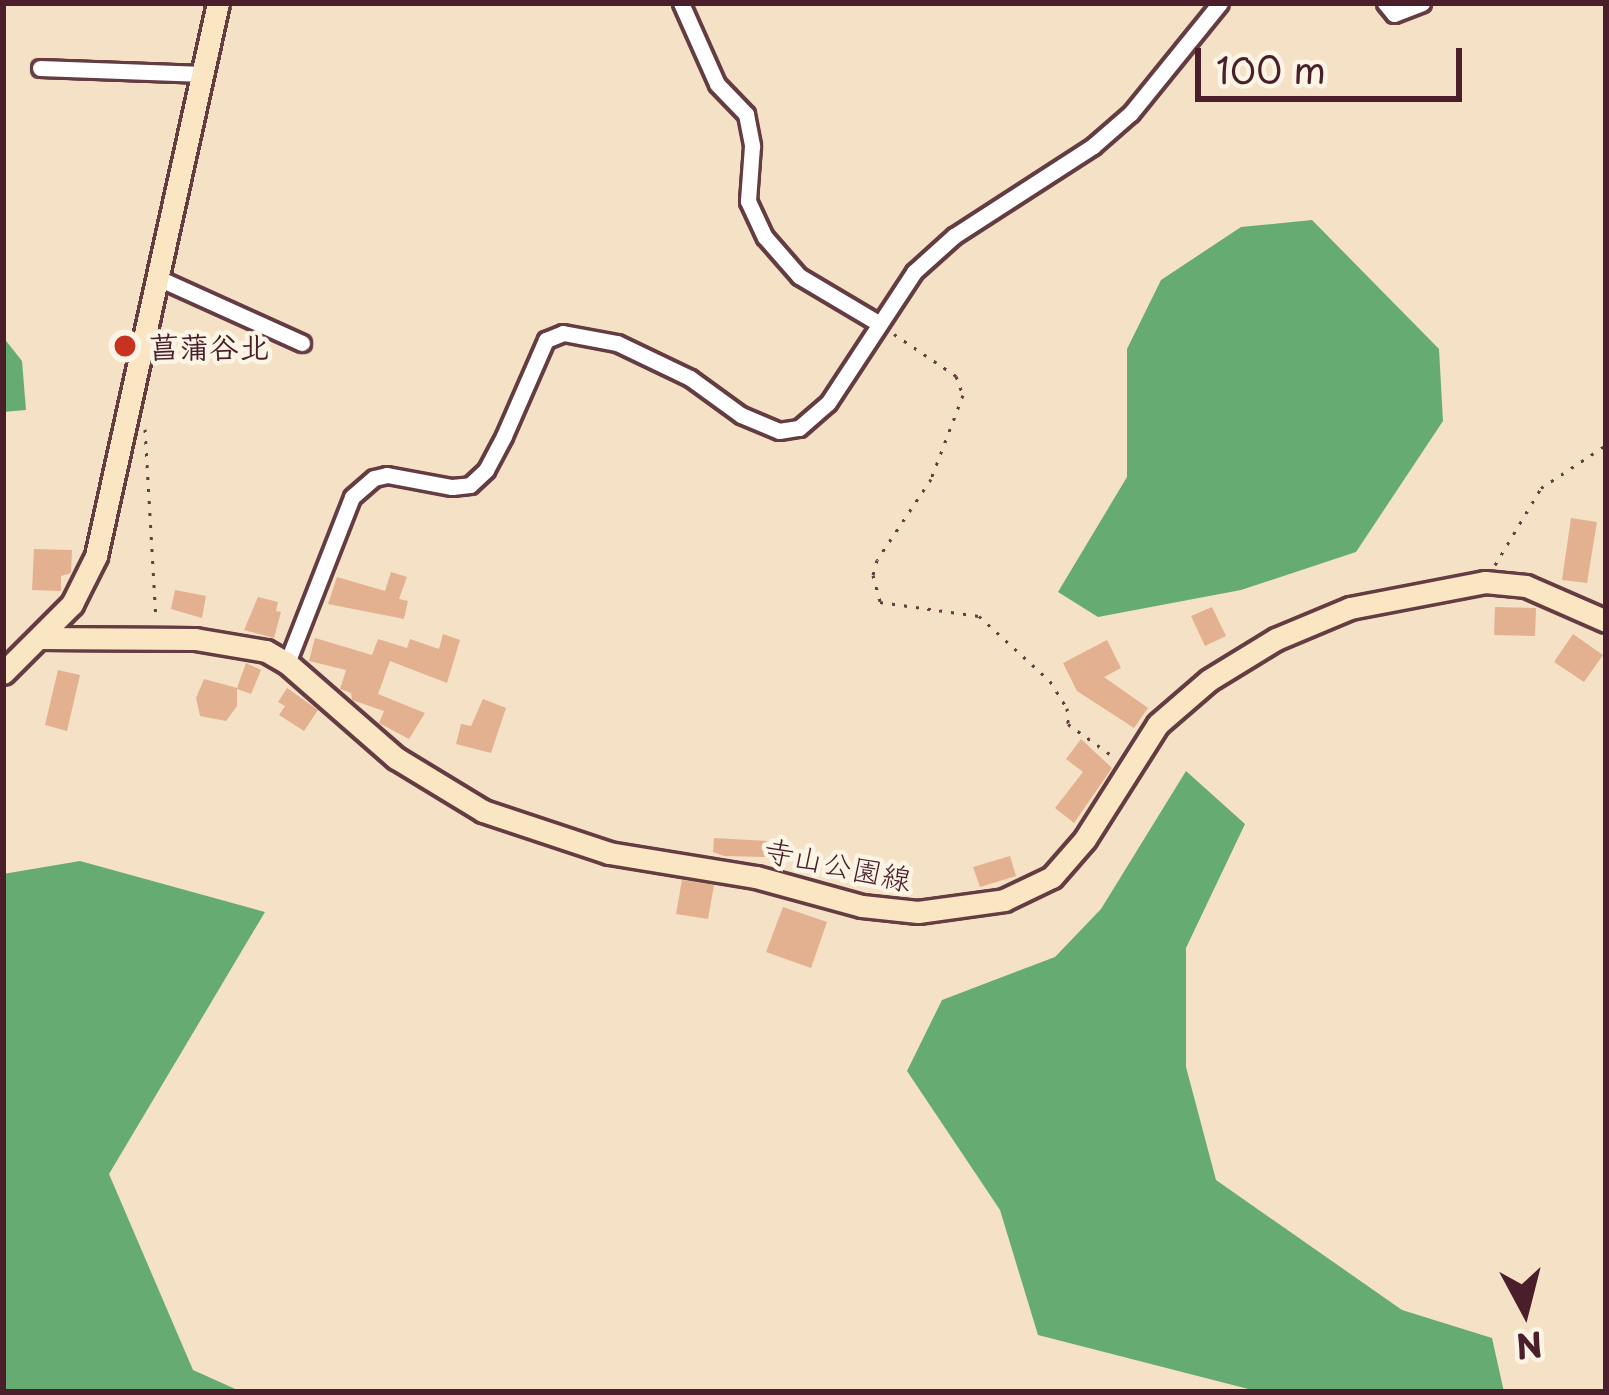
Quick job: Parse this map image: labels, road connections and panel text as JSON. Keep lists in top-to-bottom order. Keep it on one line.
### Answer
{"streets":{"main road":["寺山公園線"]},"places":["菖蒲谷北"],"scale_bar":"100 m","north":"bottom"}
